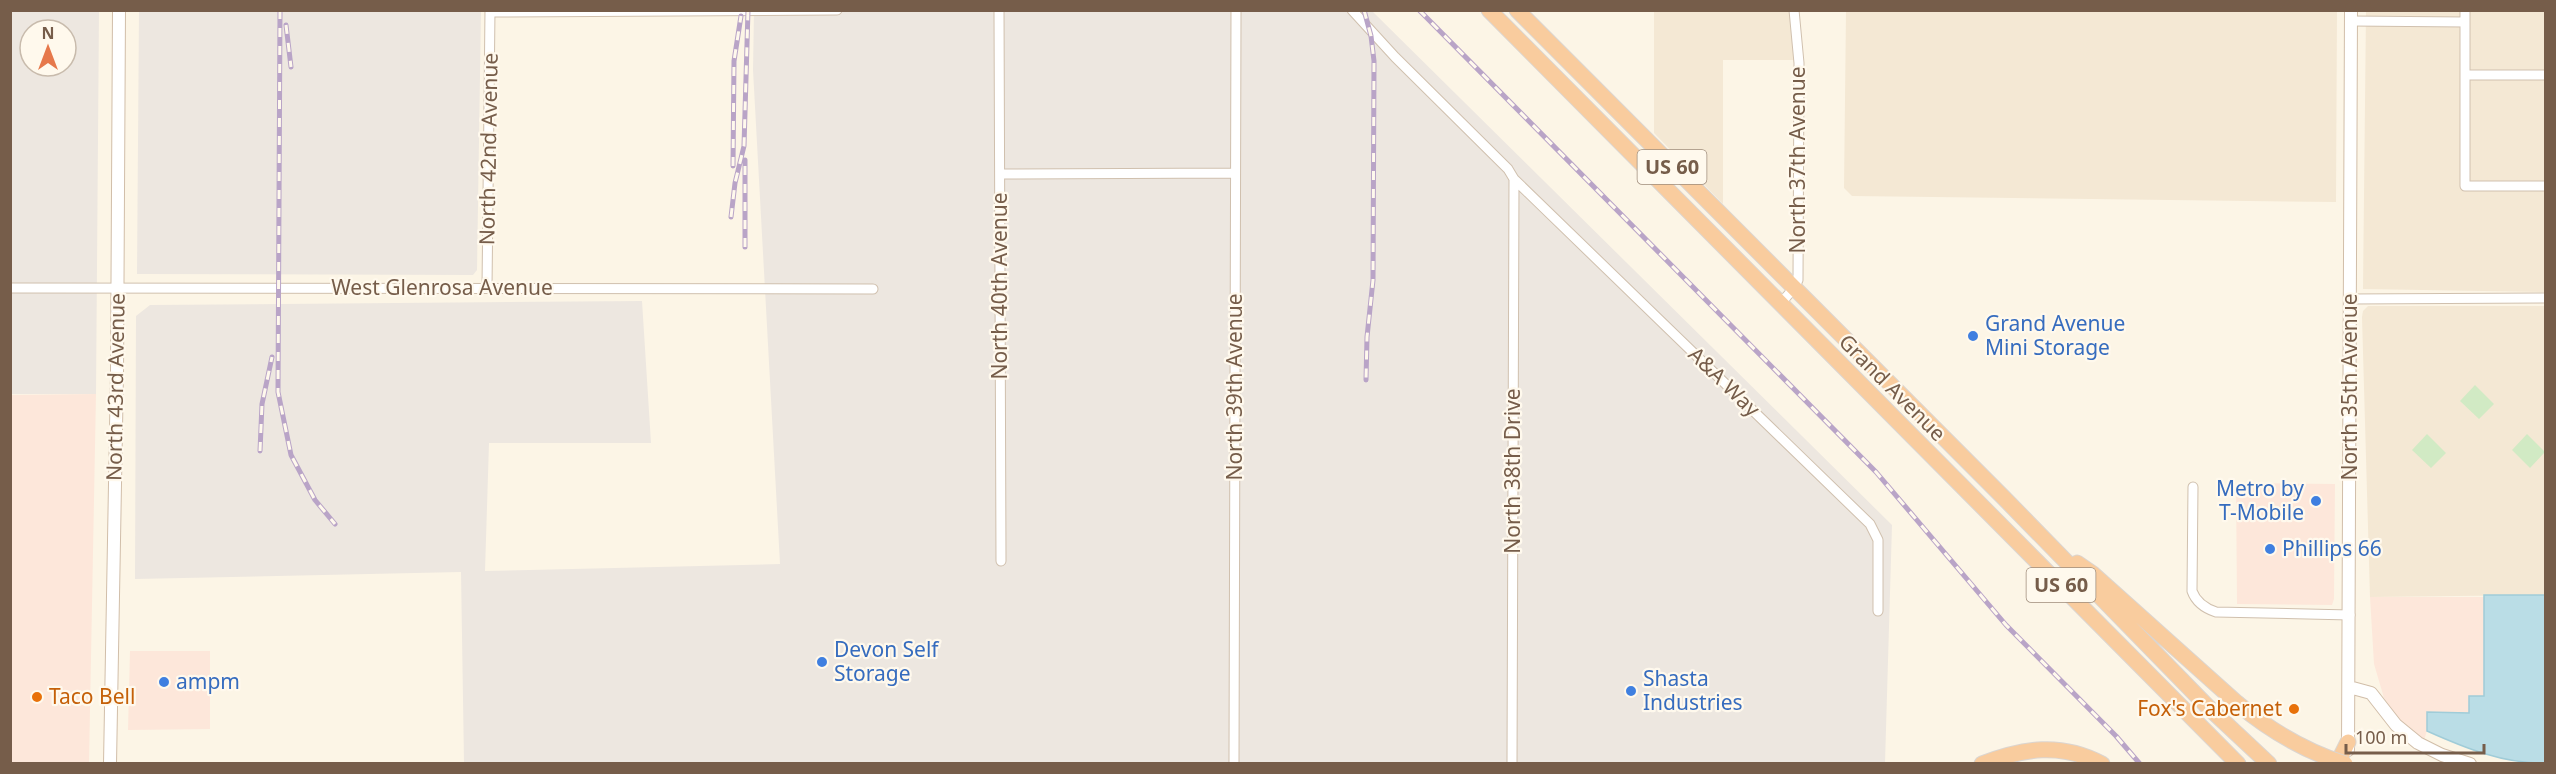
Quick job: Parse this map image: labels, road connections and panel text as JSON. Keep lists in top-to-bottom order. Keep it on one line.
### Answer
{"streets":{"highway":["US 60","Grand Avenue"],"main road":["North 43rd Avenue","North 35th Avenue"],"street":["North 42nd Avenue","North 37th Avenue","North 40th Avenue","West Glenrosa Avenue","A&A Way","North 39th Avenue","North 38th Drive"]},"crossings":[["North 42nd Avenue","West Glenrosa Avenue"],["North 37th Avenue","Grand Avenue"],["West Glenrosa Avenue","North 43rd Avenue"],["A&A Way","North 38th Drive"]],"places":["Grand Avenue Mini Storage","Metro by T-Mobile","Phillips 66","Devon Self Storage","ampm","Shasta Industries","Taco Bell","Fox's Cabernet"],"scale_bar":"100 m","north":"top"}
